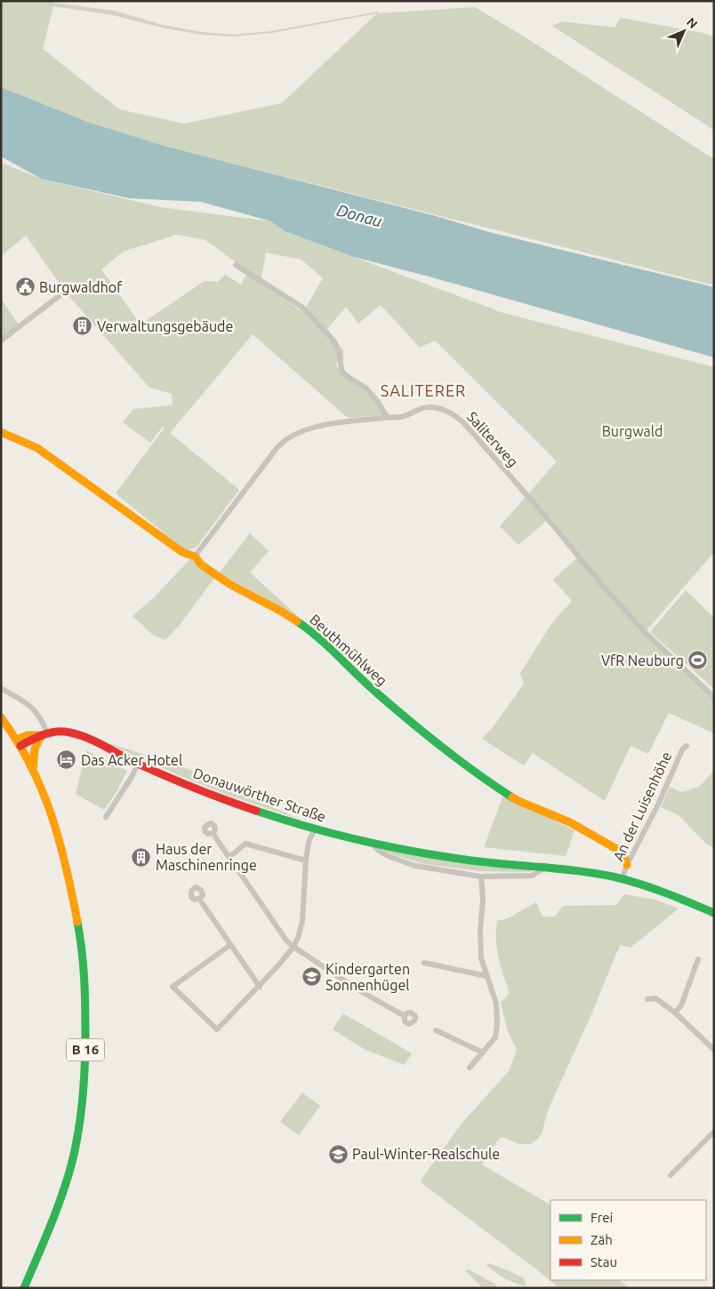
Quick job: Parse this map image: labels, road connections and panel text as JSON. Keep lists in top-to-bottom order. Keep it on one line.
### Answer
{"streets":{"main road":["Beuthmühlweg","Donauwörther Straße","B 16"],"street":["Saliterweg","An der Luisenhöhe"]},"crossings":[["Saliterweg","Beuthmühlweg"],["Beuthmühlweg","An der Luisenhöhe"],["Donauwörther Straße","An der Luisenhöhe"],["Donauwörther Straße","B 16"]],"districts":["SALITERER"],"water":["Donau"],"parks":["Burgwald"],"places":{"public building":["Burgwaldhof"],"building":["Verwaltungsgebäude","Haus der Maschinenringe"],"sports":["VfR Neuburg"],"hotel":["Das Acker Hotel"],"school or university":["Kindergarten Sonnenhügel","Paul-Winter-Realschule"]},"legend":["Frei","Zäh","Stau"],"north":"top right"}
